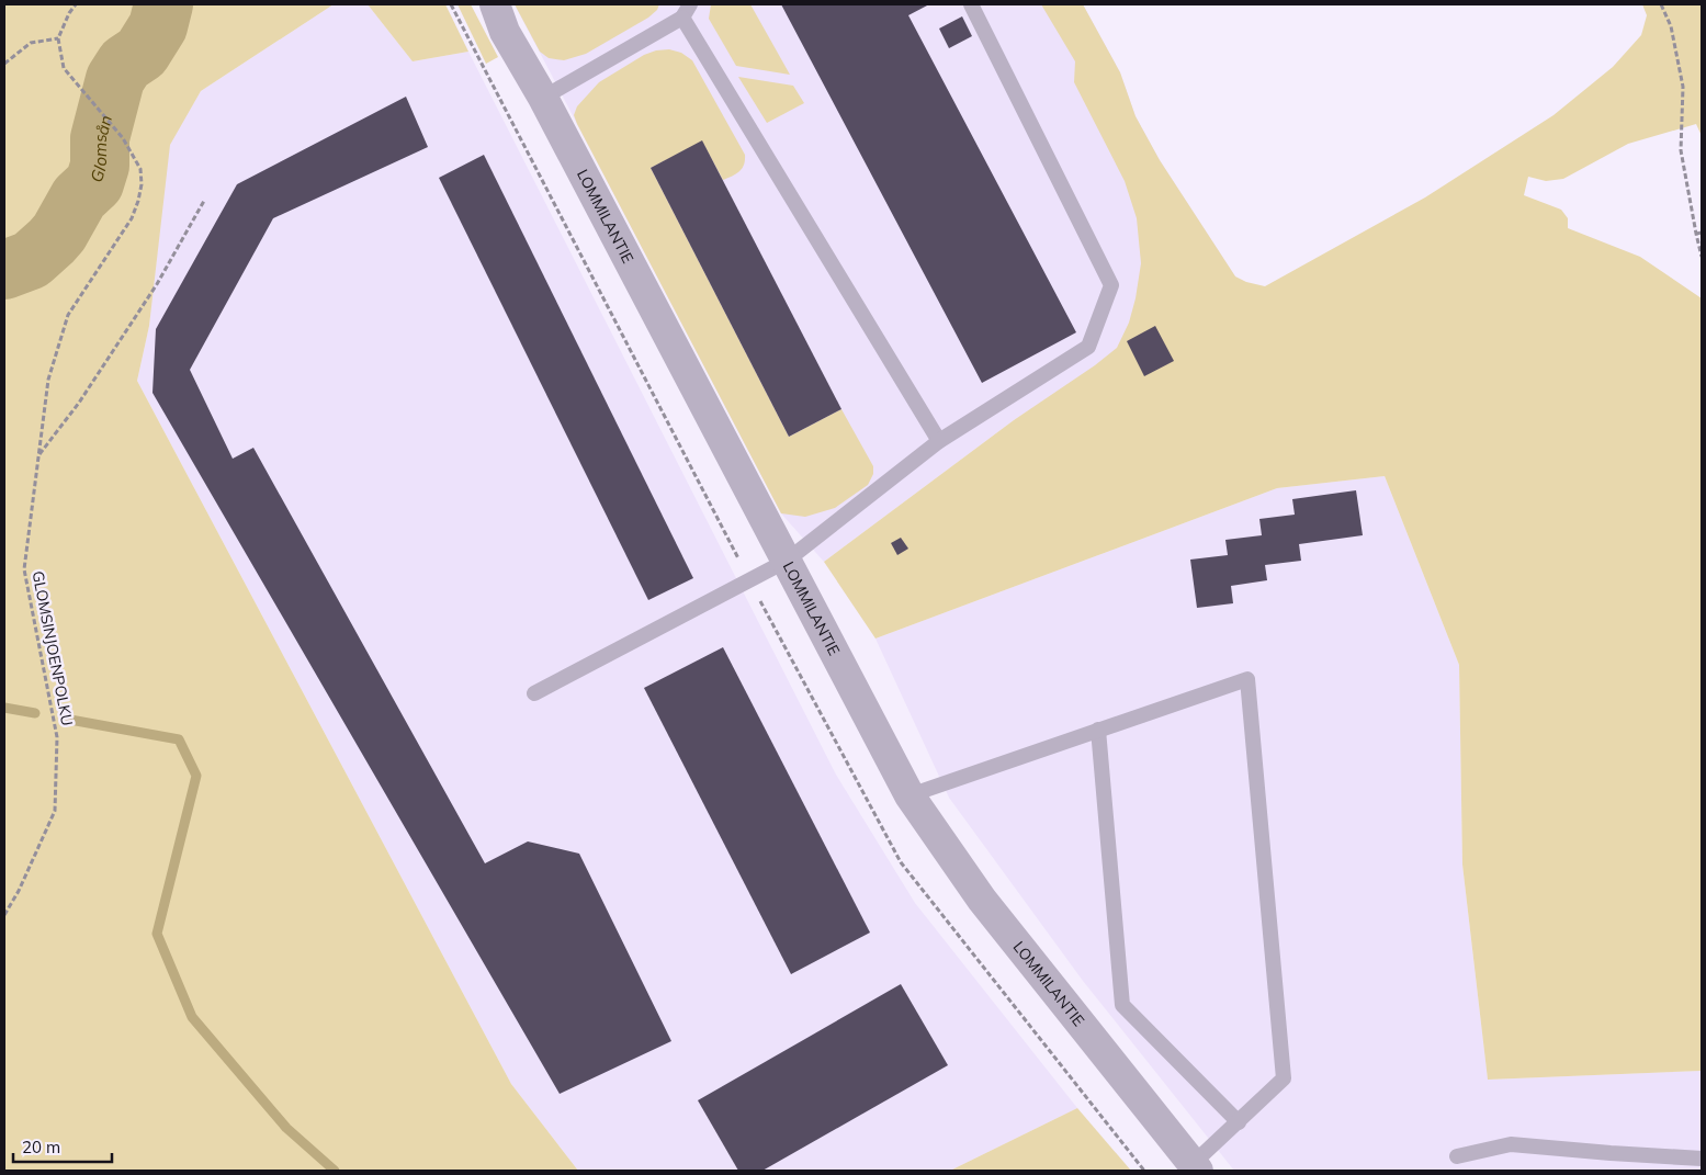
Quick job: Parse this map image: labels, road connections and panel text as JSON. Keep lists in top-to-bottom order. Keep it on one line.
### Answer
{"streets":{"street":["LOMMILANTIE"],"path":["GLOMSINJOENPOLKU"]},"water":["Glomsån"],"scale_bar":"20 m"}
